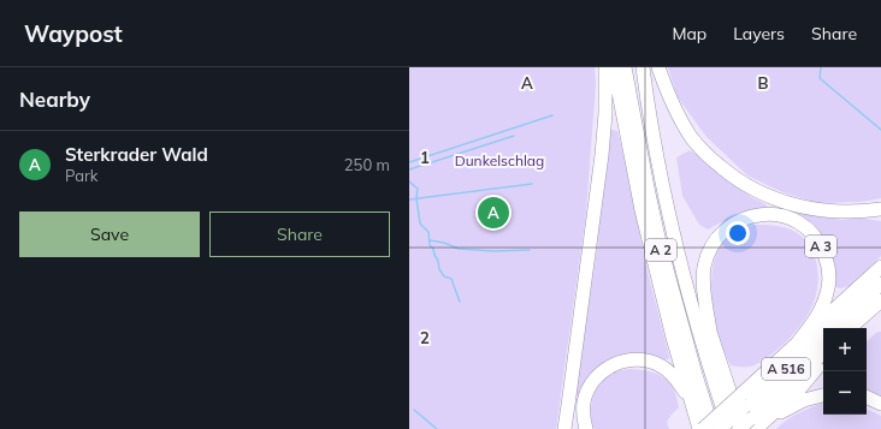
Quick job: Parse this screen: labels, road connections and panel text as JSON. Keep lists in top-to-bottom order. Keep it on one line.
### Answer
{"streets":{"highway":["A 3","A 2","A 516"]},"crossings":[["A 3","A 516"]],"parks":["Dunkelschlag"],"page":{"header":"Waypost","nav":["Map","Layers","Share"],"heading":"Nearby","list":[{"mark":"A","name":"Sterkrader Wald","note":"Park","value":"250 m"}],"pins":"A","buttons":["Save","Share"],"map_buttons":["+","−"]},"grid":{"columns":["A","B"],"rows":["1","2"]}}
